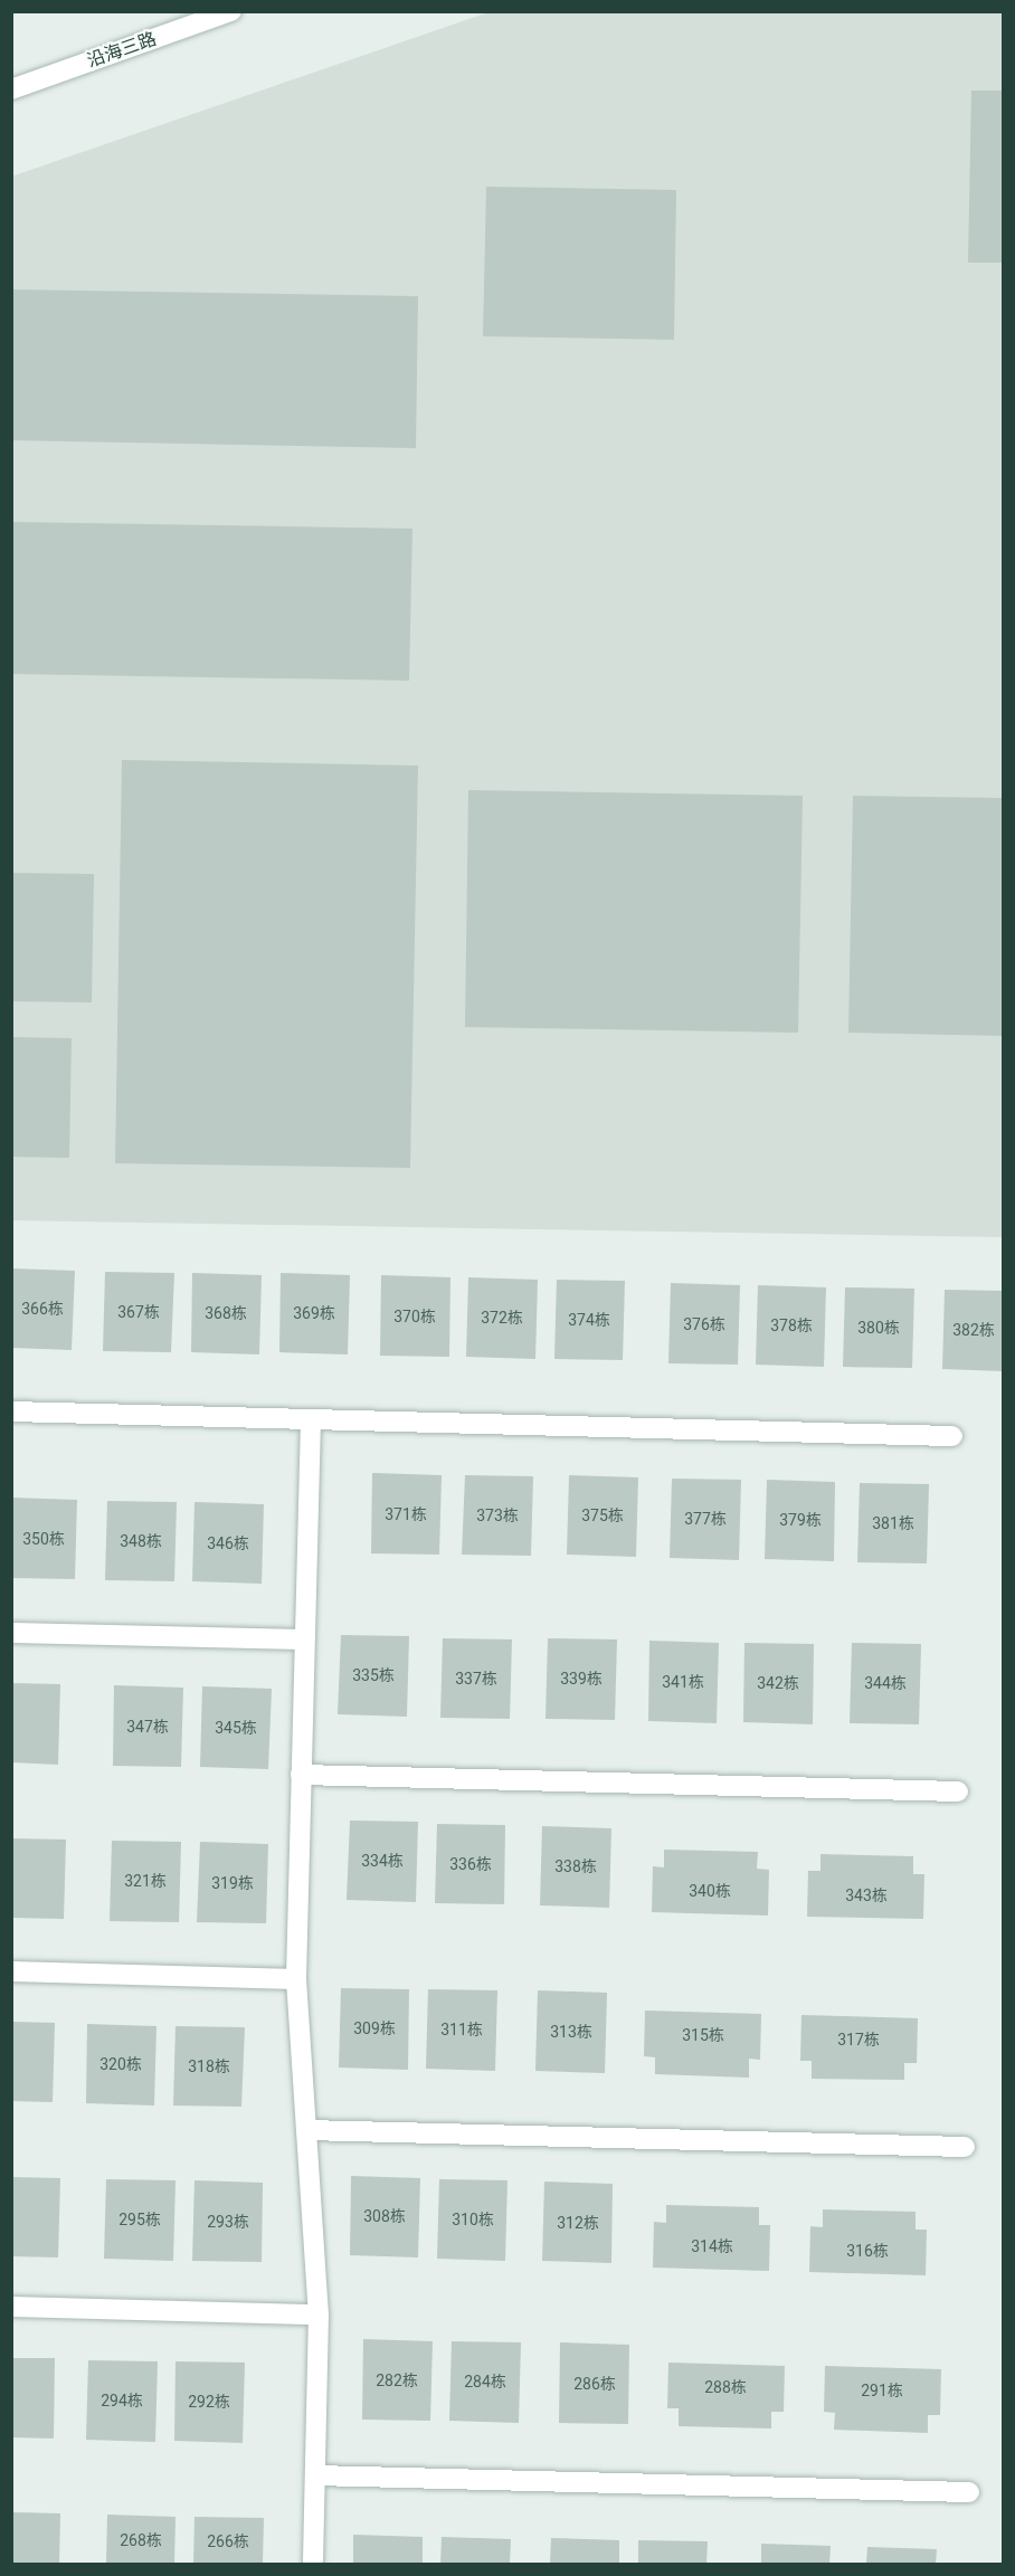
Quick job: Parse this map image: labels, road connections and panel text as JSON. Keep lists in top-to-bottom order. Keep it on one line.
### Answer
{"streets":{"street":["沿海三路"]},"house_numbers":["366栋","367栋","368栋","369栋","370栋","372栋","374栋","376栋","378栋","380栋","382栋","371栋","373栋","375栋","377栋","379栋","381栋","350栋","348栋","346栋","335栋","337栋","339栋","341栋","342栋","344栋","347栋","345栋","334栋","336栋","338栋","321栋","319栋","340栋","343栋","309栋","311栋","313栋","315栋","317栋","320栋","318栋","308栋","295栋","310栋","293栋","312栋","314栋","316栋","282栋","284栋","286栋","288栋","291栋","294栋","292栋","268栋","266栋"]}
